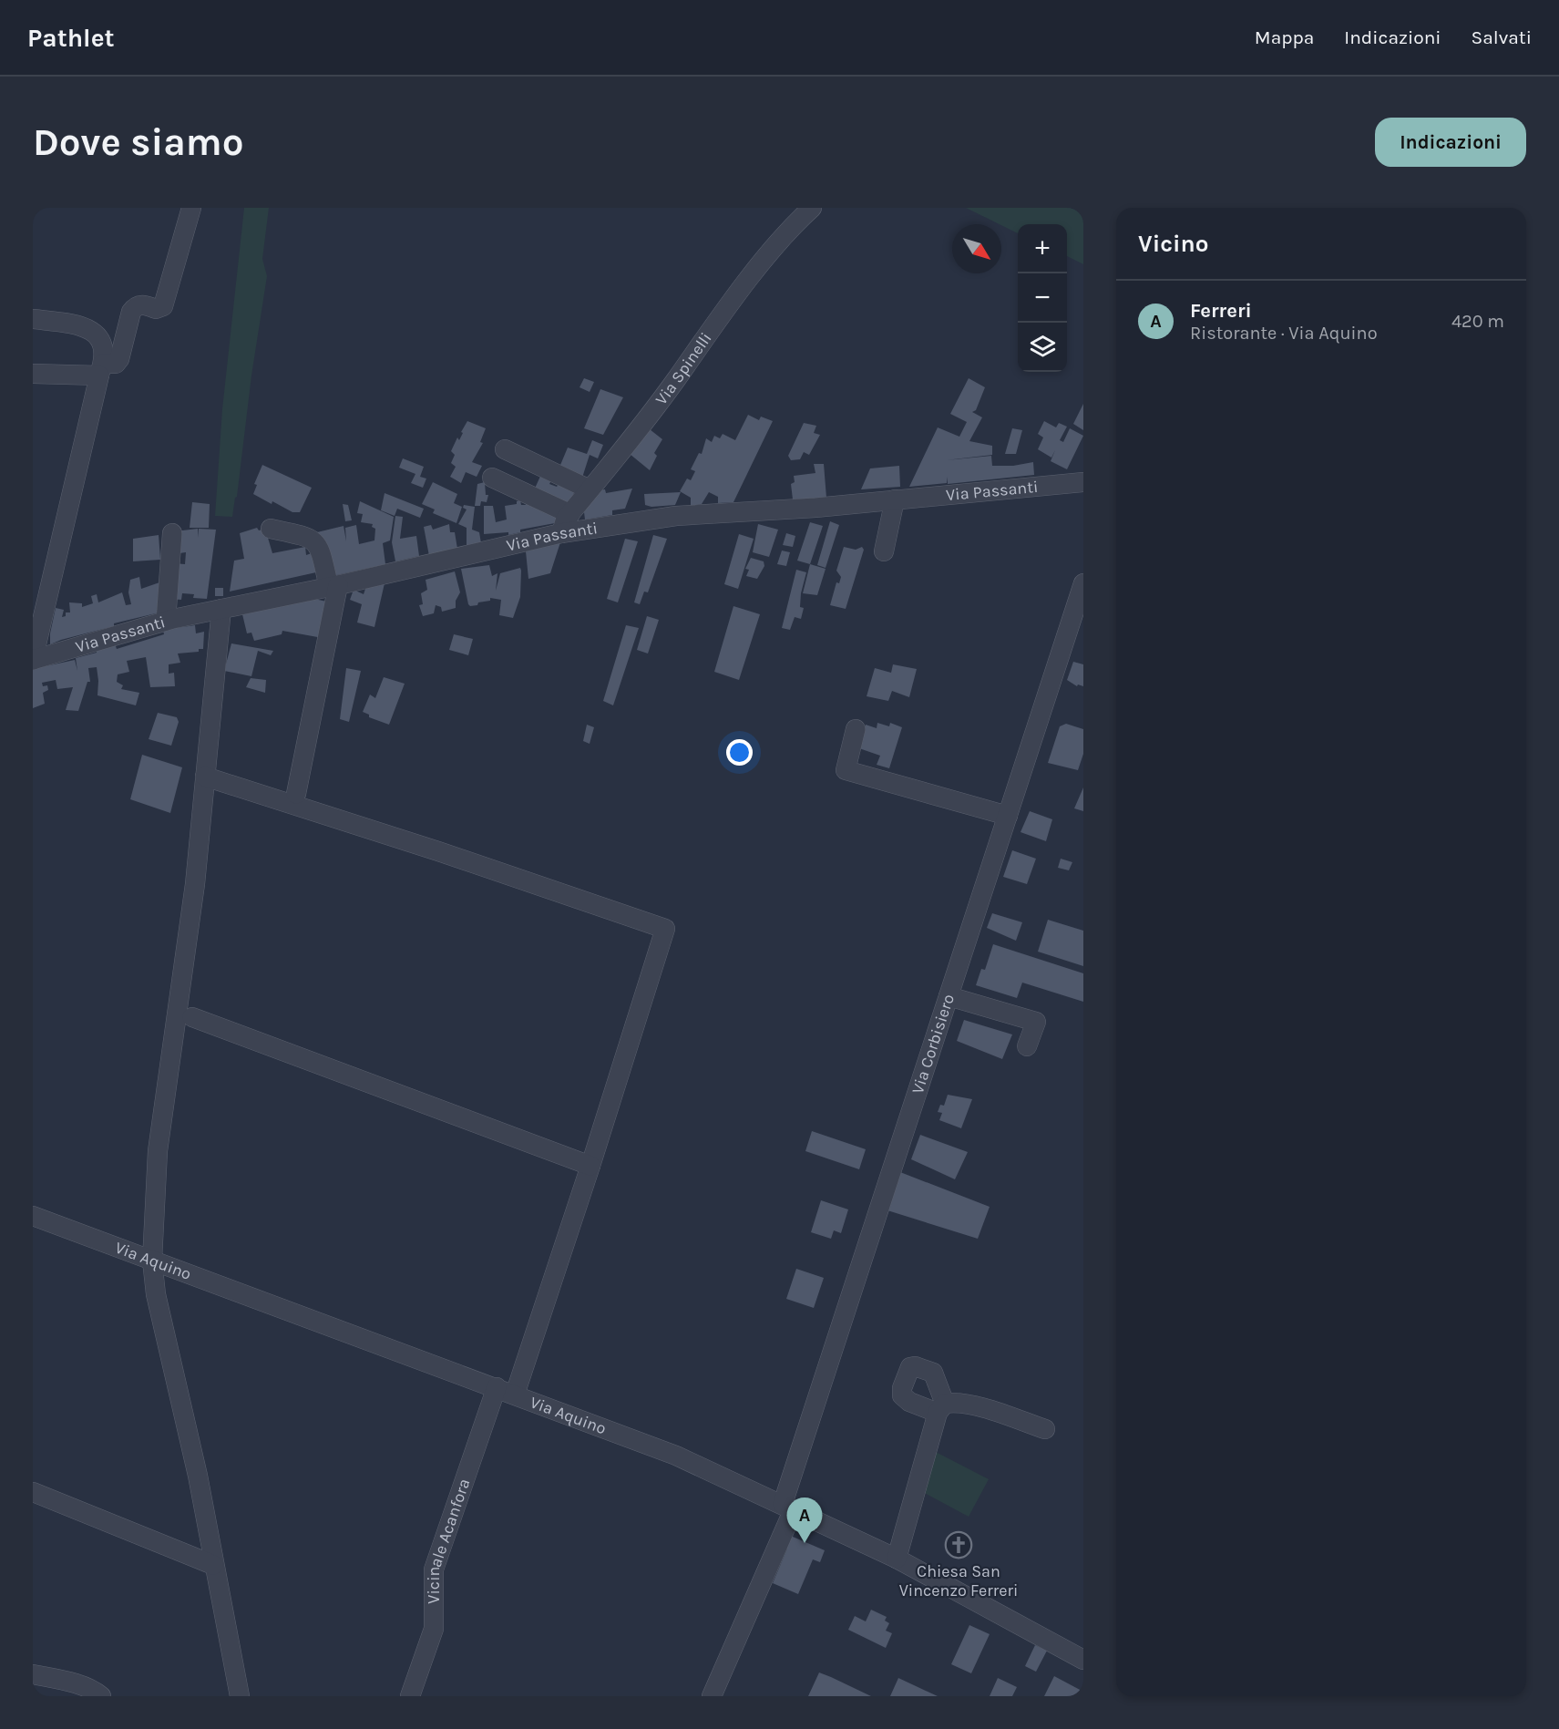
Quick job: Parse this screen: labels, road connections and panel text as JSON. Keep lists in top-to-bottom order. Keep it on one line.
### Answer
{"streets":{"street":["Via Spinelli","Via Passanti","Via Corbisiero","Via Aquino","Vicinale Acanfora"]},"crossings":[["Via Spinelli","Via Passanti"],["Via Corbisiero","Via Aquino"],["Via Aquino","Vicinale Acanfora"]],"places":{"church":["Chiesa San Vincenzo Ferreri"]},"north":"bottom right","page":{"header":"Pathlet","nav":["Mappa","Indicazioni","Salvati"],"buttons":"Indicazioni","title":"Dove siamo","heading":"Vicino","map_buttons":["+","−"],"list":[{"mark":"A","name":"Ferreri","note":"Ristorante · Via Aquino","value":"420 m"}],"pins":"A"}}
